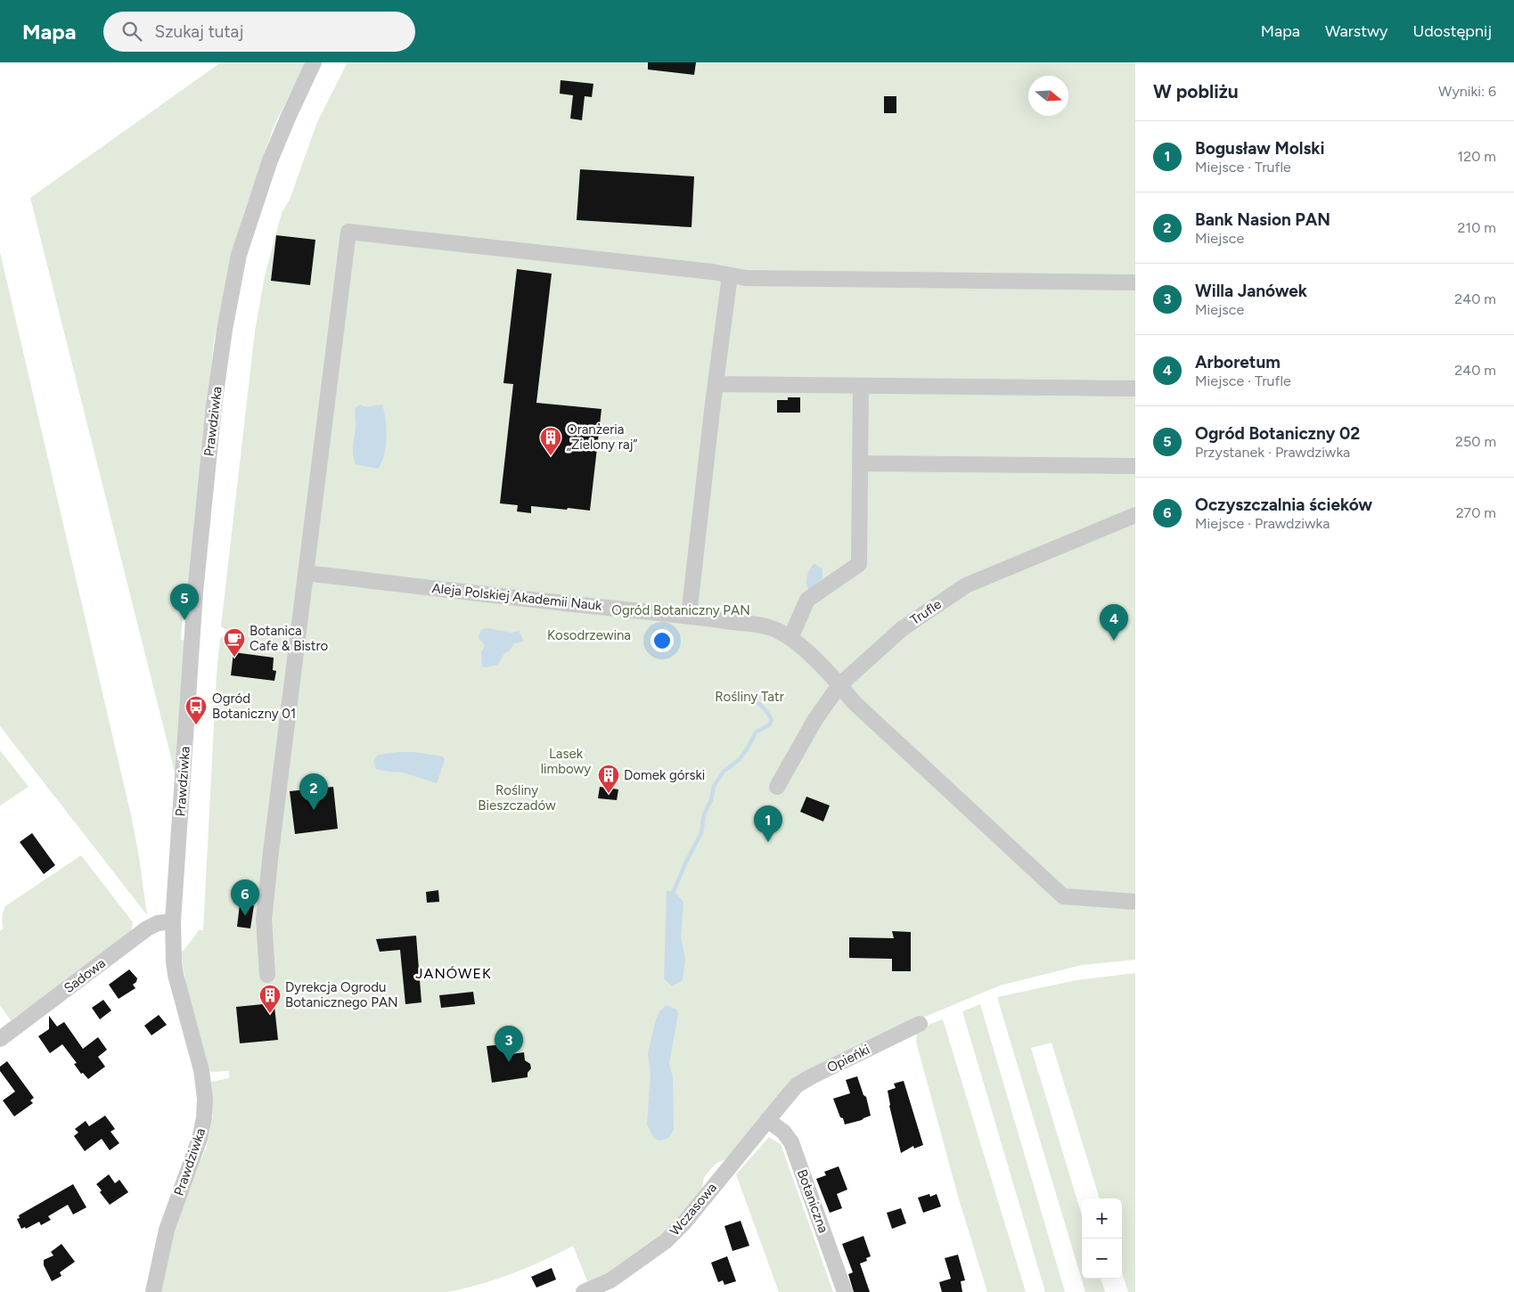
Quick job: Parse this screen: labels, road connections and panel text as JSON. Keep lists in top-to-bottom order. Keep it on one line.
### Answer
{"streets":{"street":["Prawdziwka","Aleja Polskiej Akademii Nauk","Trufle","Sadowa","Opieńki","Botaniczna","Wczasowa"]},"crossings":[["Prawdziwka","Sadowa"],["Aleja Polskiej Akademii Nauk","Trufle"],["Opieńki","Wczasowa"],["Botaniczna","Wczasowa"]],"districts":["JANÓWEK"],"parks":["Ogród Botaniczny PAN","Kosodrzewina","Rośliny Tatr","Lasek limbowy","Rośliny Bieszczadów"],"places":{"building":["Oranżeria „Zielony raj”","Domek górski","Dyrekcja Ogrodu Botanicznego PAN"],"cafe":["Botanica Cafe & Bistro"],"bus stop":["Ogród Botaniczny 01"]},"north":"right","page":{"header":"Mapa","search":"Szukaj tutaj","nav":["Mapa","Warstwy","Udostępnij"],"heading":["W pobliżu","Wyniki: 6"],"list":[{"mark":"1","name":"Bogusław Molski","note":"Miejsce · Trufle","value":"120 m"},{"mark":"2","name":"Bank Nasion PAN","note":"Miejsce","value":"210 m"},{"mark":"3","name":"Willa Janówek","note":"Miejsce","value":"240 m"},{"mark":"4","name":"Arboretum","note":"Miejsce · Trufle","value":"240 m"},{"mark":"5","name":"Ogród Botaniczny 02","note":"Przystanek · Prawdziwka","value":"250 m"},{"mark":"6","name":"Oczyszczalnia ścieków","note":"Miejsce · Prawdziwka","value":"270 m"}],"pins":["5","4","2","1","6","3"],"map_buttons":["+","−"]}}
